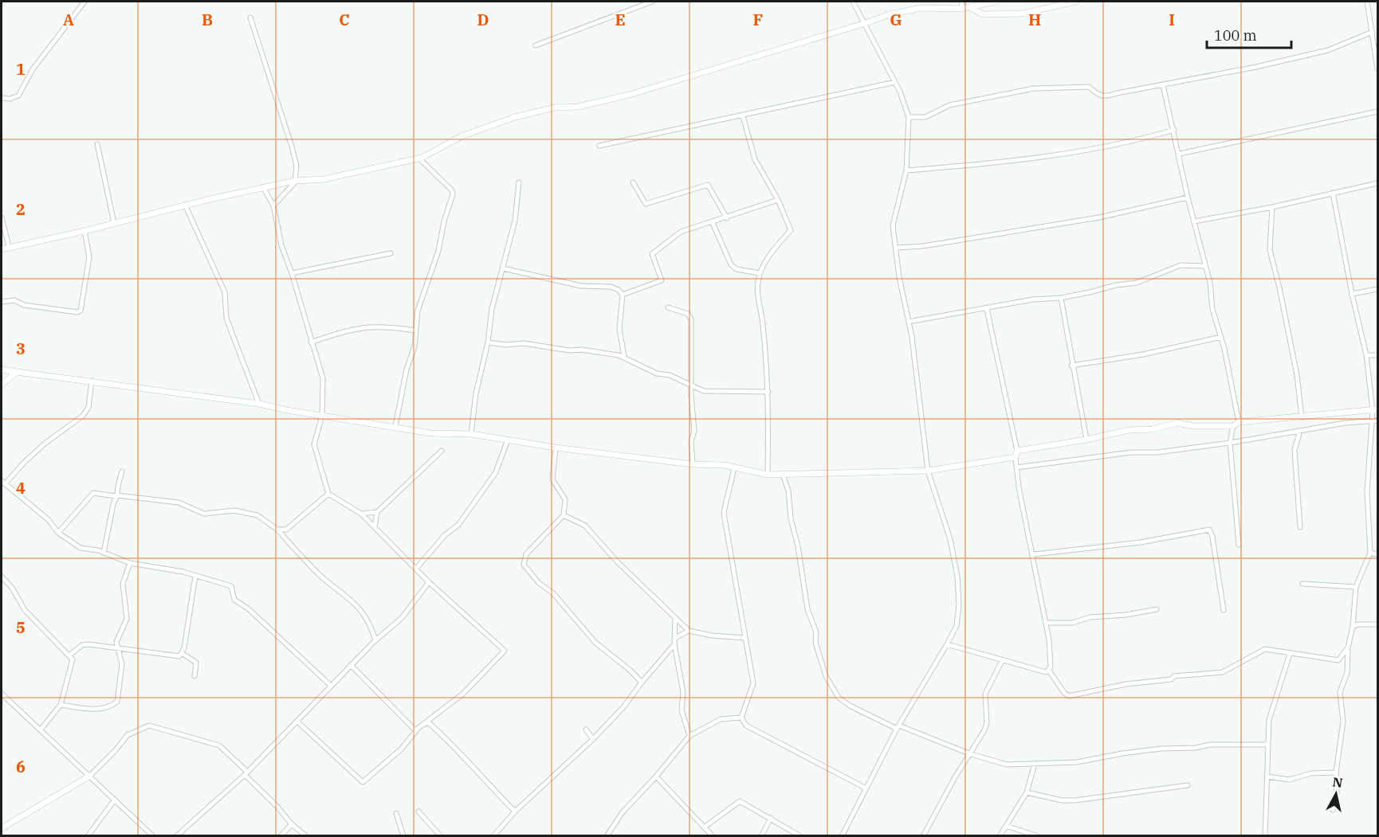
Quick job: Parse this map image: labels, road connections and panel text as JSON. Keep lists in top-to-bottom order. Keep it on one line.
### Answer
{"scale_bar":"100 m","north":"top","grid":{"columns":["A","B","C","D","E","F","G","H","I"],"rows":["1","2","3","4","5","6"]}}
